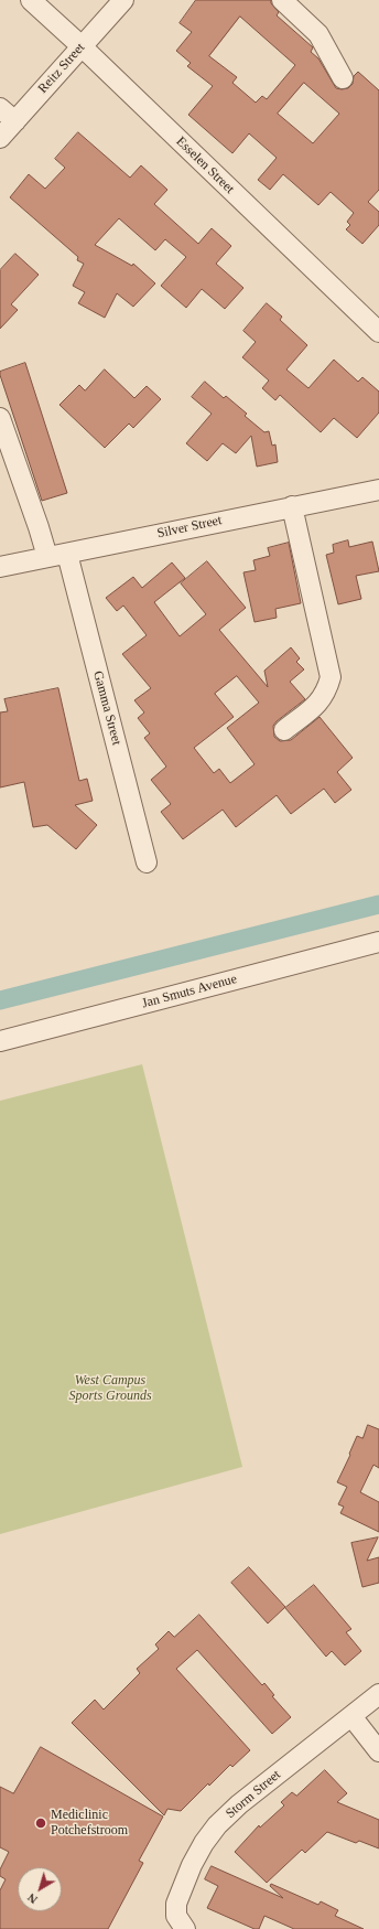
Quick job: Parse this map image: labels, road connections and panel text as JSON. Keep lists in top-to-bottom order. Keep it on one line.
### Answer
{"streets":{"street":["Reitz Street","Esselen Street","Silver Street","Gamma Street","Jan Smuts Avenue","Storm Street"]},"crossings":[["Reitz Street","Esselen Street"],["Silver Street","Gamma Street"]],"parks":["West Campus Sports Grounds"],"places":["Mediclinic Potchefstroom"],"north":"bottom left"}
